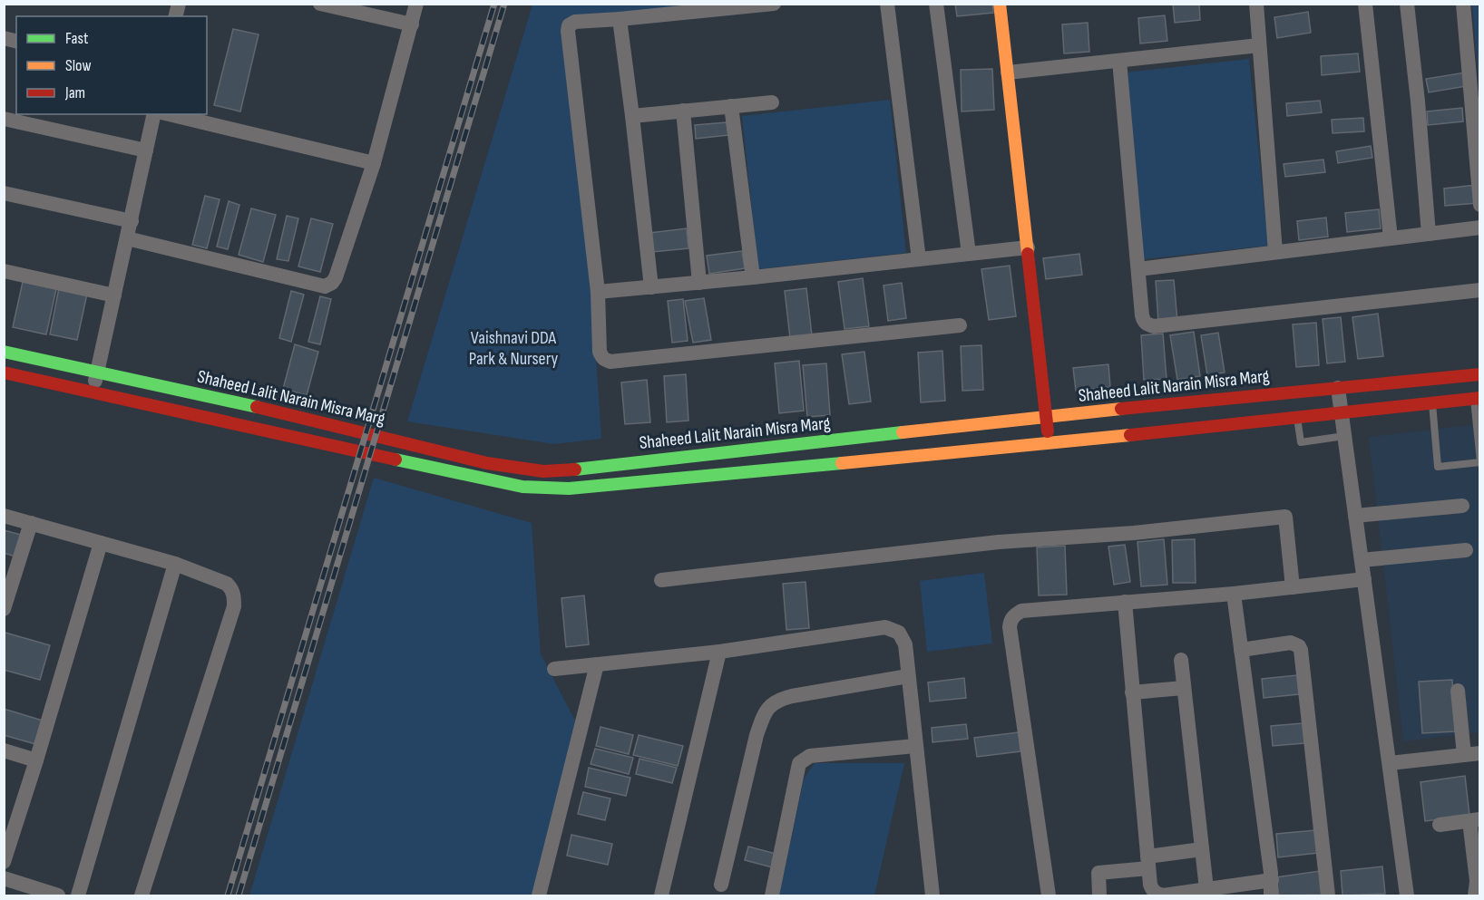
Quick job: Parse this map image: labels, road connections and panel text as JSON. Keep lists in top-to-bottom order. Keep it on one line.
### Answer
{"streets":{"street":["Shaheed Lalit Narain Misra Marg"]},"parks":["Vaishnavi DDA Park & Nursery"],"legend":["Fast","Slow","Jam"]}
